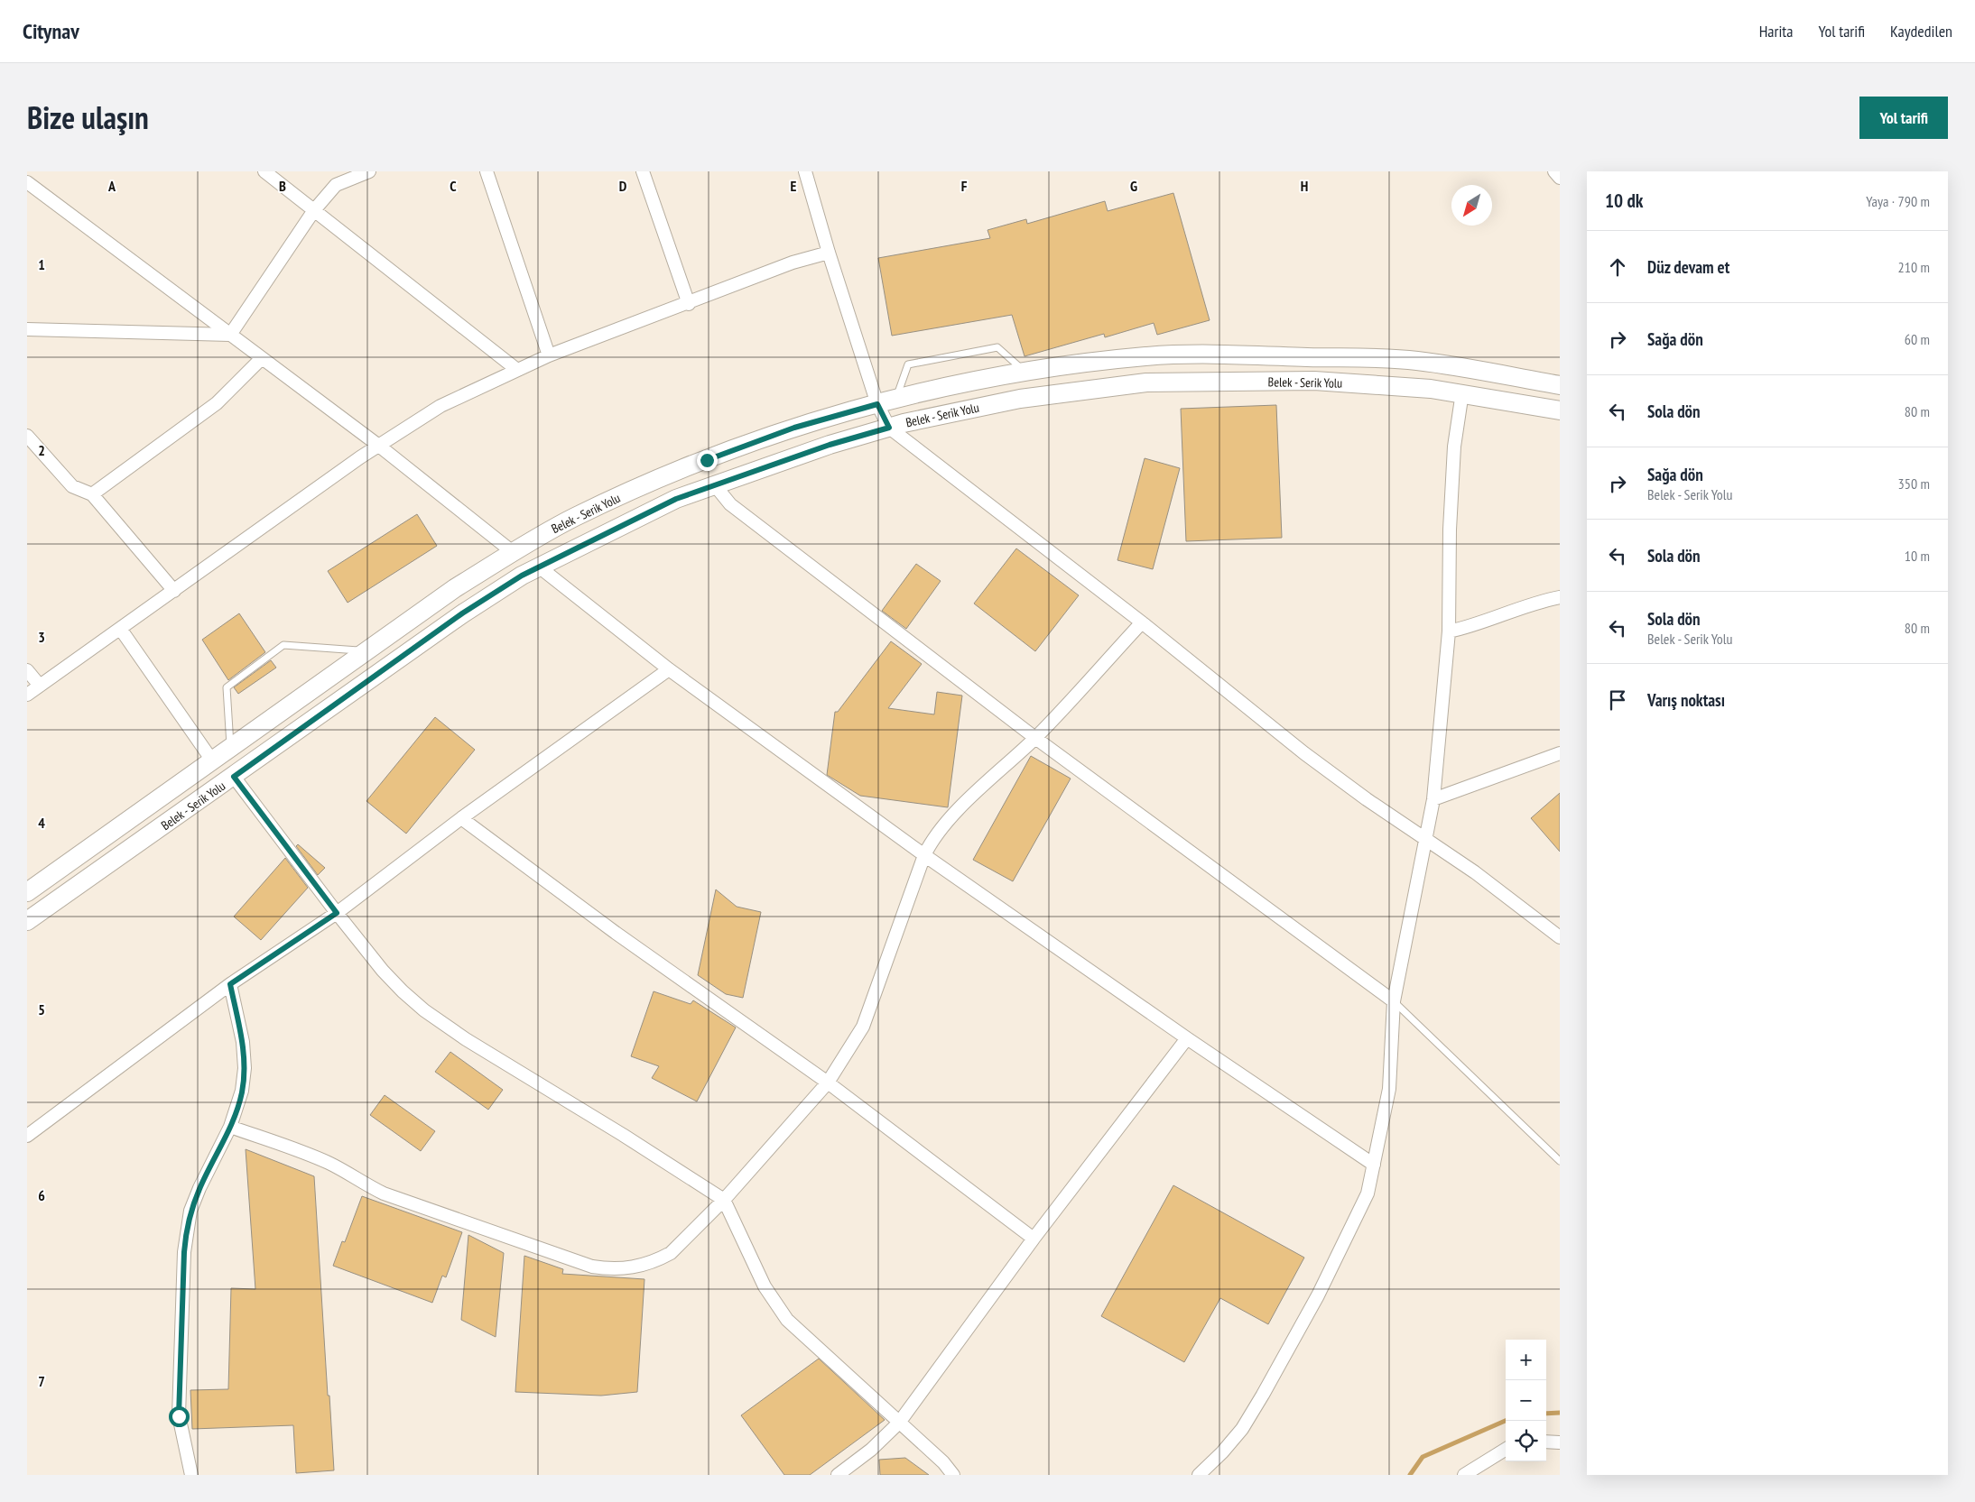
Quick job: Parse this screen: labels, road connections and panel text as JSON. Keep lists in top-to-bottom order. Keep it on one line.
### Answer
{"streets":{"main road":["Belek - Serik Yolu"]},"north":"bottom left","page":{"header":"Citynav","nav":["Harita","Yol tarifi","Kaydedilen"],"title":"Bize ulaşın","buttons":"Yol tarifi","heading":["10 dk","Yaya · 790 m"],"list":[["Düz devam et","210 m"],["Sağa dön","60 m"],["Sola dön","80 m"],["Sağa dön","Belek - Serik Yolu","350 m"],["Sola dön","10 m"],["Sola dön","Belek - Serik Yolu","80 m"],"Varış noktası"],"map_buttons":["+","−"]},"grid":{"columns":["A","B","C","D","E","F","G","H"],"rows":["1","2","3","4","5","6","7"]}}
